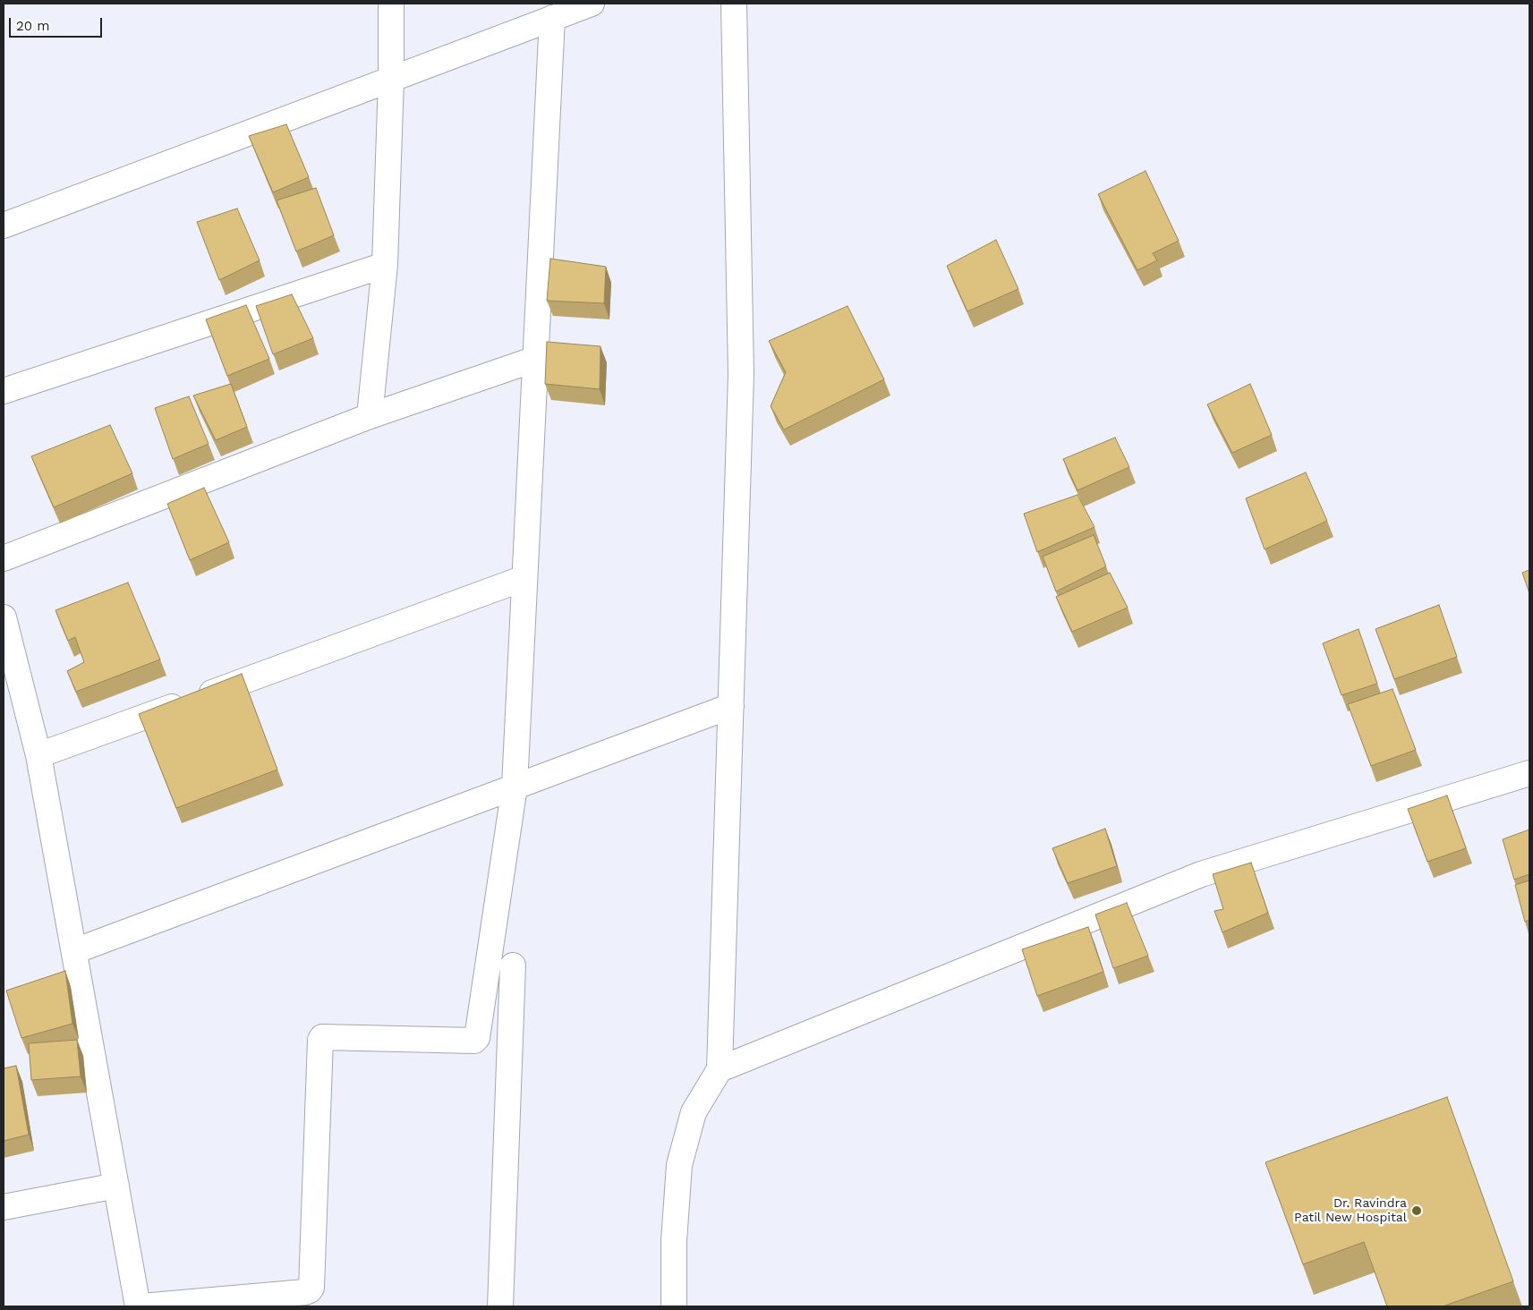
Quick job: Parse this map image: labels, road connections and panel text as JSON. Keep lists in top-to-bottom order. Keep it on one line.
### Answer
{"places":["Dr. Ravindra Patil New Hospital"],"scale_bar":"20 m"}
